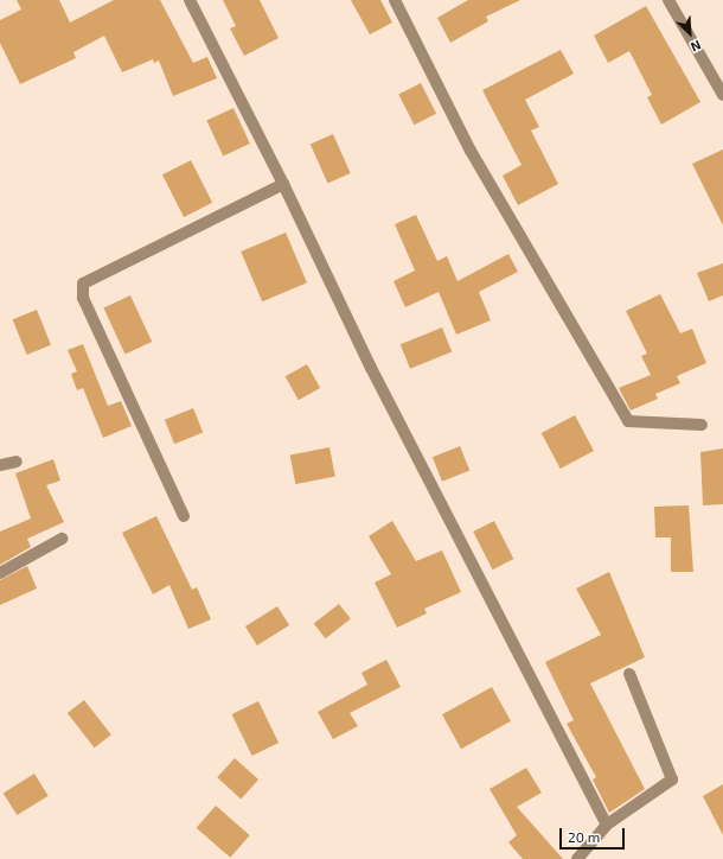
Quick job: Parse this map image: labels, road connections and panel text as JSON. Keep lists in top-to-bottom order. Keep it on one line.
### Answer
{"scale_bar":"20 m","north":"bottom right"}
